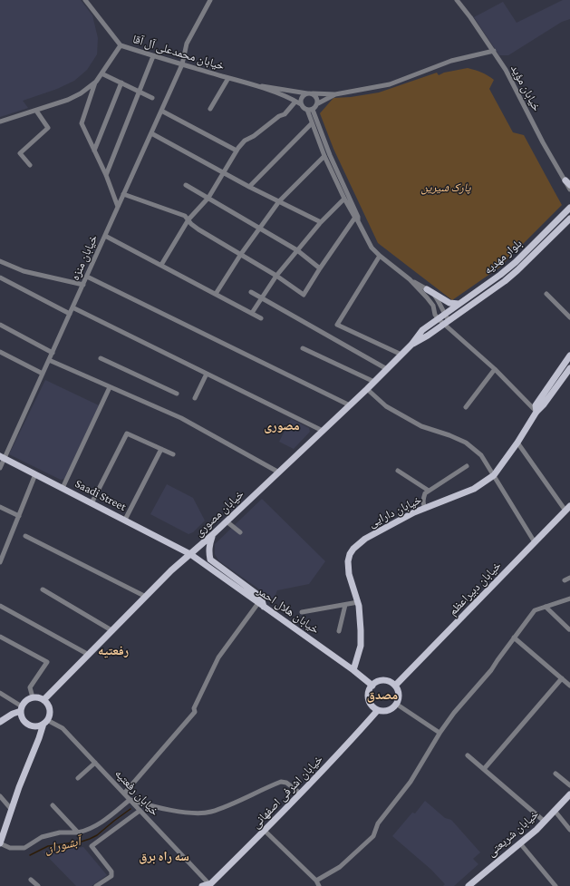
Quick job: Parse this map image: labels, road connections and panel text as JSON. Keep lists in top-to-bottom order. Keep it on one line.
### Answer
{"streets":{"main road":["بلوار مهدیه","Saadi Street","خیابان دارایی","خیابان مصوری","خیابان دبیراعظم","خیابان هلال احمر","خیابان اشرفی اصفهانی","خیابان شریعتی"],"street":["خیابان محمدعلی آل آقا","خیابان مؤید","خیابان منزه","خیابان رفعتیه"]},"crossings":[["خیابان محمدعلی آل آقا","خیابان منزه"],["بلوار مهدیه","خیابان مصوری"],["خیابان منزه","Saadi Street"],["Saadi Street","خیابان مصوری"],["Saadi Street","خیابان هلال احمر"],["خیابان دارایی","خیابان هلال احمر"],["خیابان مصوری","خیابان هلال احمر"],["خیابان مصوری","خیابان رفعتیه"],["خیابان دبیراعظم","خیابان هلال احمر"],["خیابان دبیراعظم","خیابان اشرفی اصفهانی"],["خیابان هلال احمر","خیابان اشرفی اصفهانی"],["خیابان اشرفی اصفهانی","خیابان رفعتیه"]],"districts":["مصوری","رفعتیه","مصدق","سه راه برق"],"water":["آبشوران"],"parks":["پارک شیرین"]}
